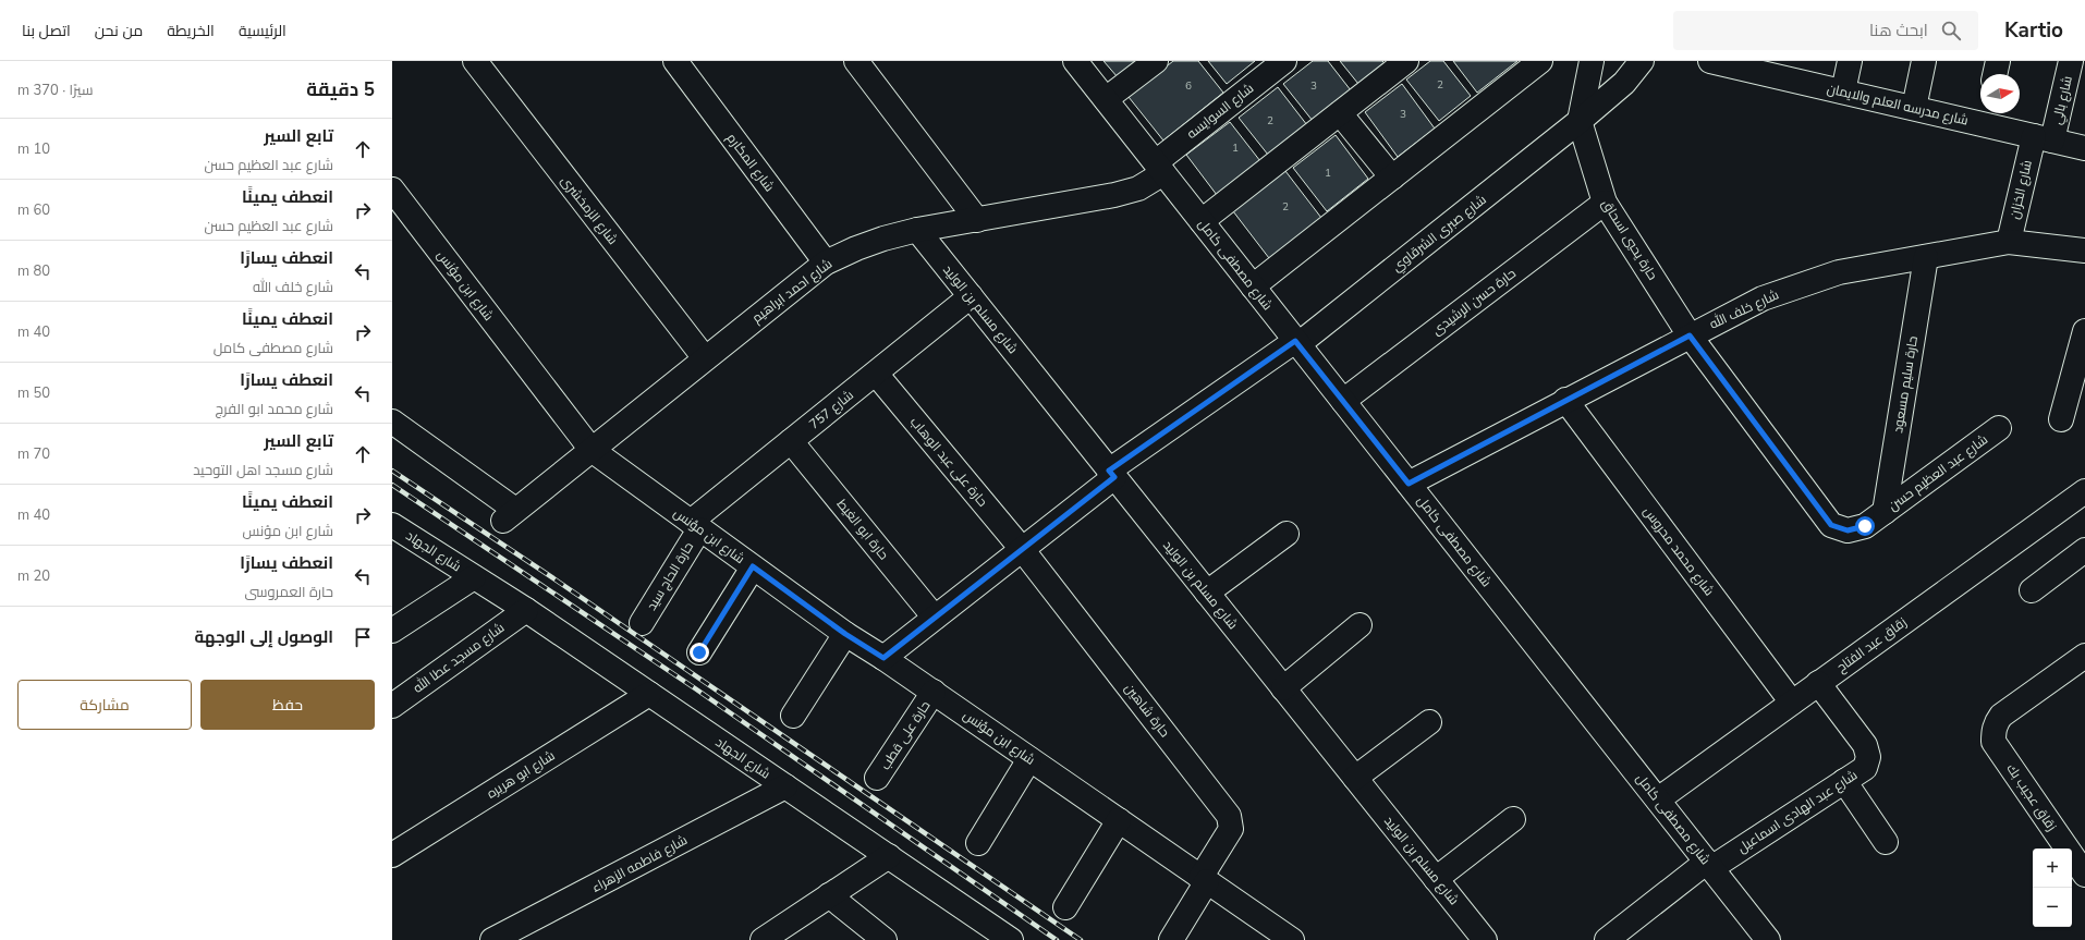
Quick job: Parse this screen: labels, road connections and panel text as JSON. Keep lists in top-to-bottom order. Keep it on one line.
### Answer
{"streets":{"street":["شارع بالي","شارع مدرسه العلم والايمان","شارع السوايسه","شارع المكارم","شارع الخزان","شارع الزمخشرى","شارع صبرى الشرقاوي","حارة يحيي اسحاق","شارع مصطفى كامل","شارع ابن مؤنس","شارع احمد ابراهيم","حارة حسن الرشيدى","شارع مسلم بن الوليد","شارع خلف الله","حارة سليم مسعود","شارع 757","حارة على عبد الوهاب","شارع عبد العظيم حسن","حارة ابو الغيط","شارع الجهاد","شارع محمد محروس","حارة الحاج سيد","زقاق عبد الفتاح","شارع مسجد عطا الله","حارة شاهين","حارة على قطب","شارع ابو هريره","زقاق عجيب بك","شارع عبد الهادى اسماعيل","شارع فاطمه الزهراء"]},"crossings":[["شارع بالي","شارع مدرسه العلم والايمان"],["شارع بالي","شارع الخزان"],["شارع مدرسه العلم والايمان","شارع الخزان"],["شارع السوايسه","شارع مصطفى كامل"],["شارع السوايسه","شارع احمد ابراهيم"],["شارع المكارم","شارع احمد ابراهيم"],["شارع الخزان","شارع خلف الله"],["شارع الزمخشرى","شارع احمد ابراهيم"],["شارع صبرى الشرقاوي","حارة يحيي اسحاق"],["شارع صبرى الشرقاوي","شارع مصطفى كامل"],["شارع صبرى الشرقاوي","شارع ابن مؤنس"],["شارع صبرى الشرقاوي","شارع مسلم بن الوليد"],["شارع صبرى الشرقاوي","حارة على عبد الوهاب"],["شارع صبرى الشرقاوي","حارة ابو الغيط"],["شارع صبرى الشرقاوي","حارة شاهين"],["حارة يحيي اسحاق","حارة حسن الرشيدى"],["حارة يحيي اسحاق","شارع خلف الله"],["حارة يحيي اسحاق","شارع عبد العظيم حسن"],["شارع مصطفى كامل","شارع احمد ابراهيم"],["شارع مصطفى كامل","حارة حسن الرشيدى"],["شارع مصطفى كامل","شارع خلف الله"],["شارع مصطفى كامل","زقاق عبد الفتاح"],["شارع مصطفى كامل","شارع عبد الهادى اسماعيل"],["شارع ابن مؤنس","شارع احمد ابراهيم"],["شارع ابن مؤنس","شارع 757"],["شارع ابن مؤنس","حارة الحاج سيد"],["شارع ابن مؤنس","حارة شاهين"],["شارع ابن مؤنس","حارة على قطب"],["شارع احمد ابراهيم","شارع مسلم بن الوليد"],["شارع مسلم بن الوليد","شارع 757"],["شارع خلف الله","حارة سليم مسعود"],["شارع خلف الله","شارع عبد العظيم حسن"],["شارع خلف الله","شارع محمد محروس"],["حارة سليم مسعود","شارع عبد العظيم حسن"],["شارع 757","حارة على عبد الوهاب"],["شارع 757","حارة ابو الغيط"],["شارع 757","حارة الحاج سيد"],["حارة على عبد الوهاب","حارة شاهين"],["شارع الجهاد","شارع مسجد عطا الله"],["شارع الجهاد","شارع ابو هريره"],["شارع الجهاد","شارع فاطمه الزهراء"],["شارع محمد محروس","زقاق عبد الفتاح"],["زقاق عبد الفتاح","شارع عبد الهادى اسماعيل"]],"house_numbers":["2","6","3","3","2","1","1","2"],"north":"right","page":{"header":"Kartio","search":"ابحث هنا","nav":["الرئيسية","الخريطة","من نحن","اتصل بنا"],"heading":["5 دقيقة","سيرًا · 370 m"],"list":[["تابع السير","شارع عبد العظيم حسن","10 m"],["انعطف يمينًا","شارع عبد العظيم حسن","60 m"],["انعطف يسارًا","شارع خلف الله","80 m"],["انعطف يمينًا","شارع مصطفى كامل","40 m"],["انعطف يسارًا","شارع محمد ابو الفرج","50 m"],["تابع السير","شارع مسجد اهل التوحيد","70 m"],["انعطف يمينًا","شارع ابن مؤنس","40 m"],["انعطف يسارًا","حارة العمروسى","20 m"],"الوصول إلى الوجهة"],"buttons":["حفظ","مشاركة"],"map_buttons":["+","−"]}}
